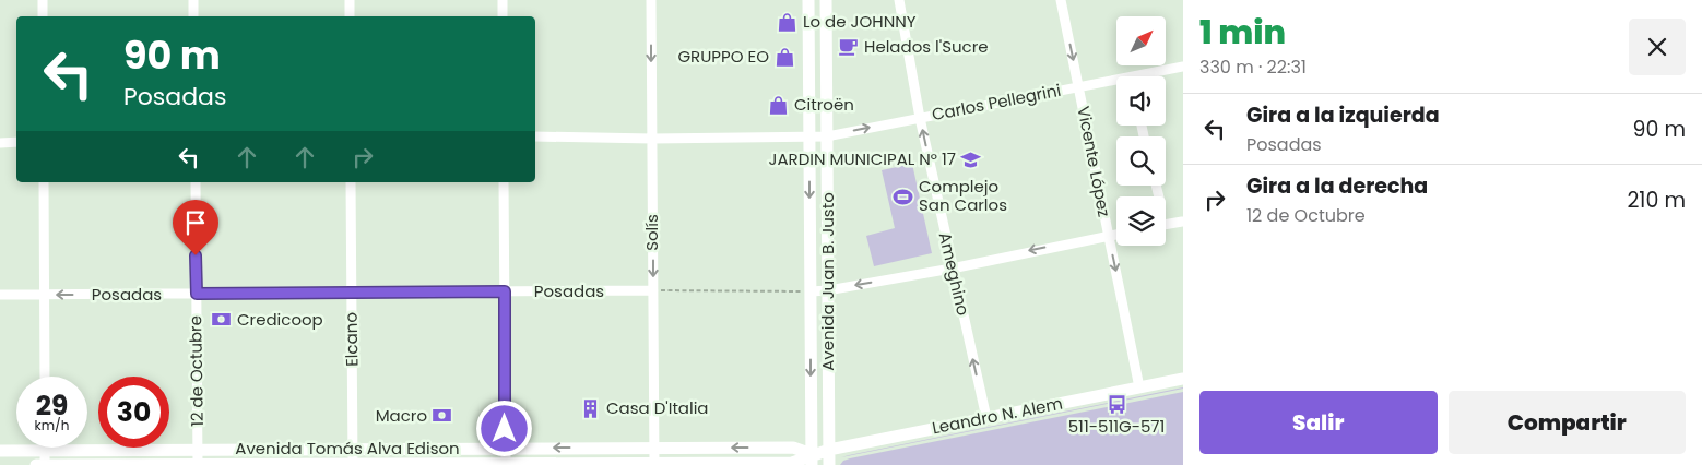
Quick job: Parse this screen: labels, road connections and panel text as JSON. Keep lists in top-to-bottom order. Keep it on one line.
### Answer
{"streets":{"main road":["Avenida Juan B. Justo","Leandro N. Alem","Avenida Tomás Alva Edison"],"street":["Carlos Pellegrini","Vicente López","Solís","Ameghino","Posadas","Elcano","12 de Octubre"]},"crossings":[["Carlos Pellegrini","Vicente López"],["Carlos Pellegrini","Solís"],["Carlos Pellegrini","Ameghino"],["Carlos Pellegrini","Avenida Juan B. Justo"],["Vicente López","Leandro N. Alem"],["Solís","Posadas"],["Solís","Avenida Tomás Alva Edison"],["Ameghino","Leandro N. Alem"],["Avenida Juan B. Justo","Leandro N. Alem"],["Avenida Juan B. Justo","Avenida Tomás Alva Edison"],["Posadas","Elcano"],["Posadas","12 de Octubre"],["Elcano","Avenida Tomás Alva Edison"],["12 de Octubre","Avenida Tomás Alva Edison"],["Leandro N. Alem","Avenida Tomás Alva Edison"]],"one_way":["Vicente López","Solís","Ameghino"],"places":{"shop":["Lo de JOHNNY","GRUPPO EO","Citroën"],"cafe":["Helados l'Sucre"],"school or university":["JARDIN MUNICIPAL N° 17"],"sports":["Complejo San Carlos"],"bank":["Credicoop","Macro"],"bus stop":["511-511G-571"],"building":["Casa D'Italia"]},"north":"top right","page":{"heading":["1 min","330 m · 22:31"],"turn":["90 m","Posadas"],"list":[{"name":"Gira a la izquierda","note":"Posadas","value":"90 m"},{"name":"Gira a la derecha","note":"12 de Octubre","value":"210 m"}],"speed":"29 km/h","limit":"30","buttons":["Salir","Compartir"]}}
